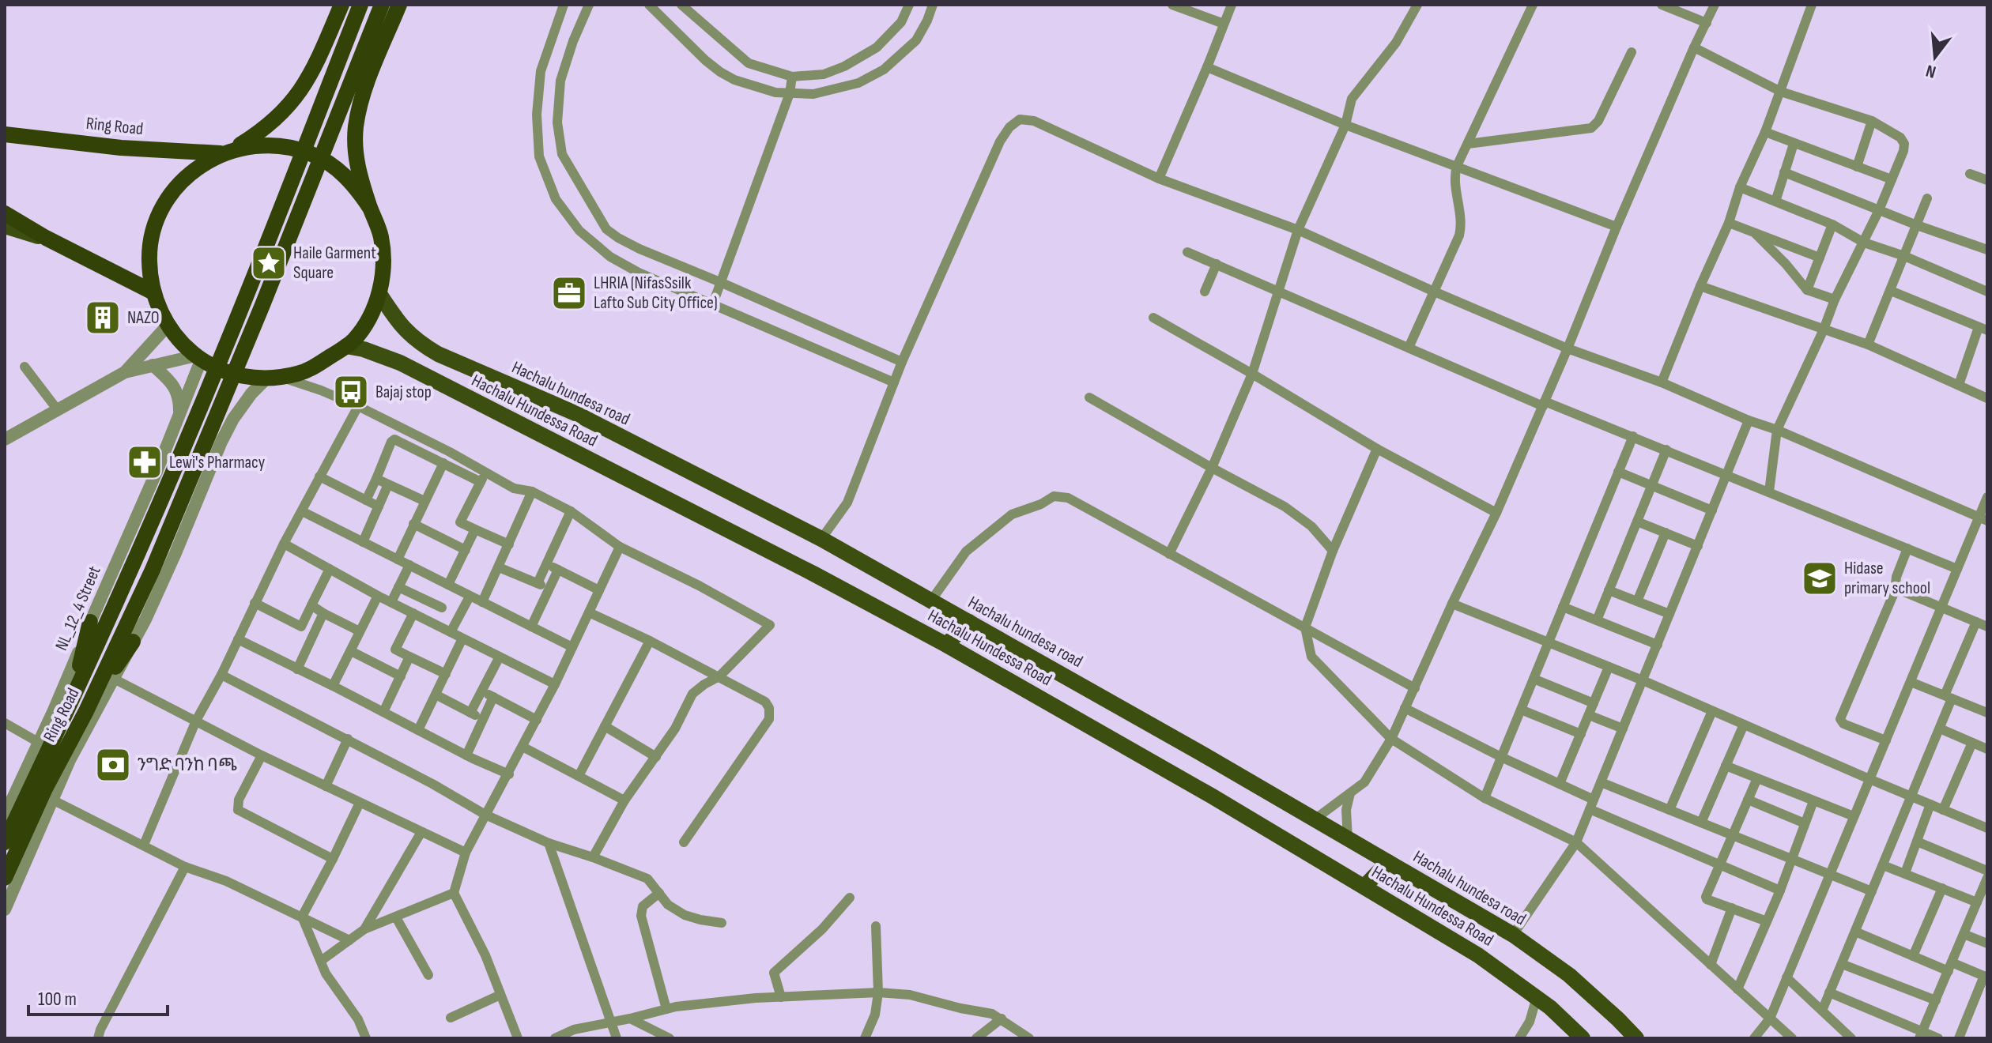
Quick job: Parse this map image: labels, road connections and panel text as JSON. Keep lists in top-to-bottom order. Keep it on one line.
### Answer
{"streets":{"highway":["Ring Road"],"main road":["Hachalu hundesa road","Hachalu Hundessa Road"],"street":["NL_12_4 Street"]},"places":{"place":["Haile Garment Square"],"office":["LHRIA (NifasSsilk Lafto Sub City Office)"],"building":["NAZO"],"bus stop":["Bajaj stop"],"pharmacy":["Lewi's Pharmacy"],"school or university":["Hidase primary school"],"bank":["ንግድ ባንከ ባጫ"]},"scale_bar":"100 m","north":"bottom"}
